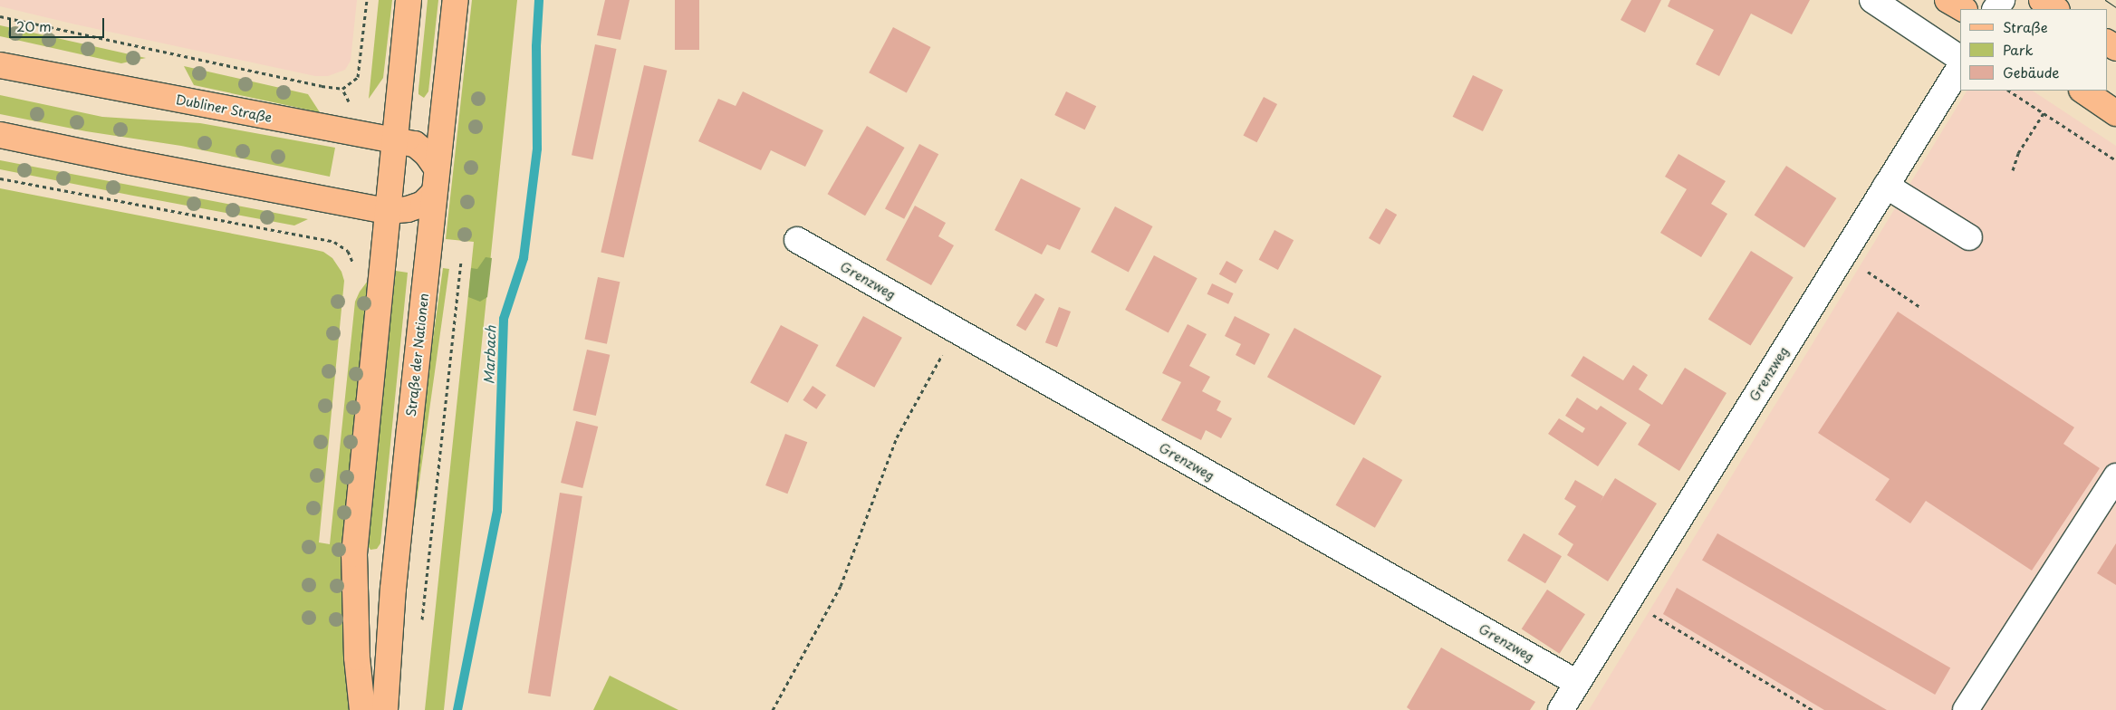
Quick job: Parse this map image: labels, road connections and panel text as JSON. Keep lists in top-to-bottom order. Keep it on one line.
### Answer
{"streets":{"main road":["Dubliner Straße","Straße der Nationen"],"street":["Grenzweg"]},"crossings":[["Dubliner Straße","Straße der Nationen"]],"water":["Marbach"],"legend":["Straße","Park","Gebäude"],"scale_bar":"20 m"}
